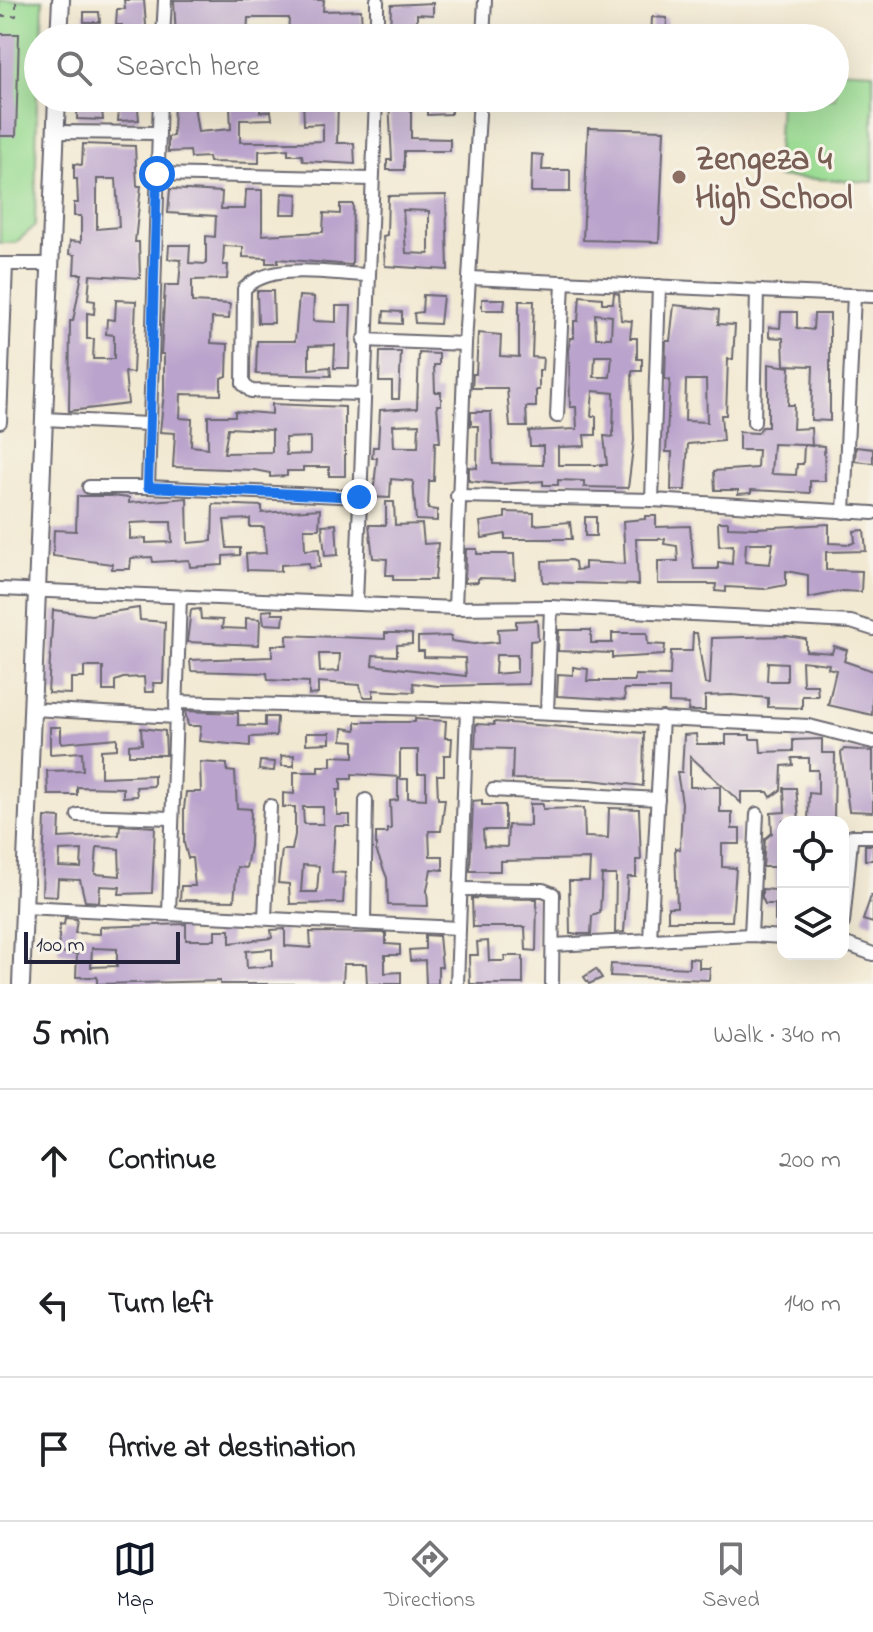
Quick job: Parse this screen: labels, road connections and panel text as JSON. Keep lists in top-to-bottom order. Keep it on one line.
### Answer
{"places":["Zengeza 4 High School"],"scale_bar":"100 m","page":{"search":"Search here","scale":"100 m","heading":["5 min","Walk · 340 m"],"list":[["Continue","200 m"],["Turn left","140 m"],"Arrive at destination"],"nav":["Map","Directions","Saved"]}}
